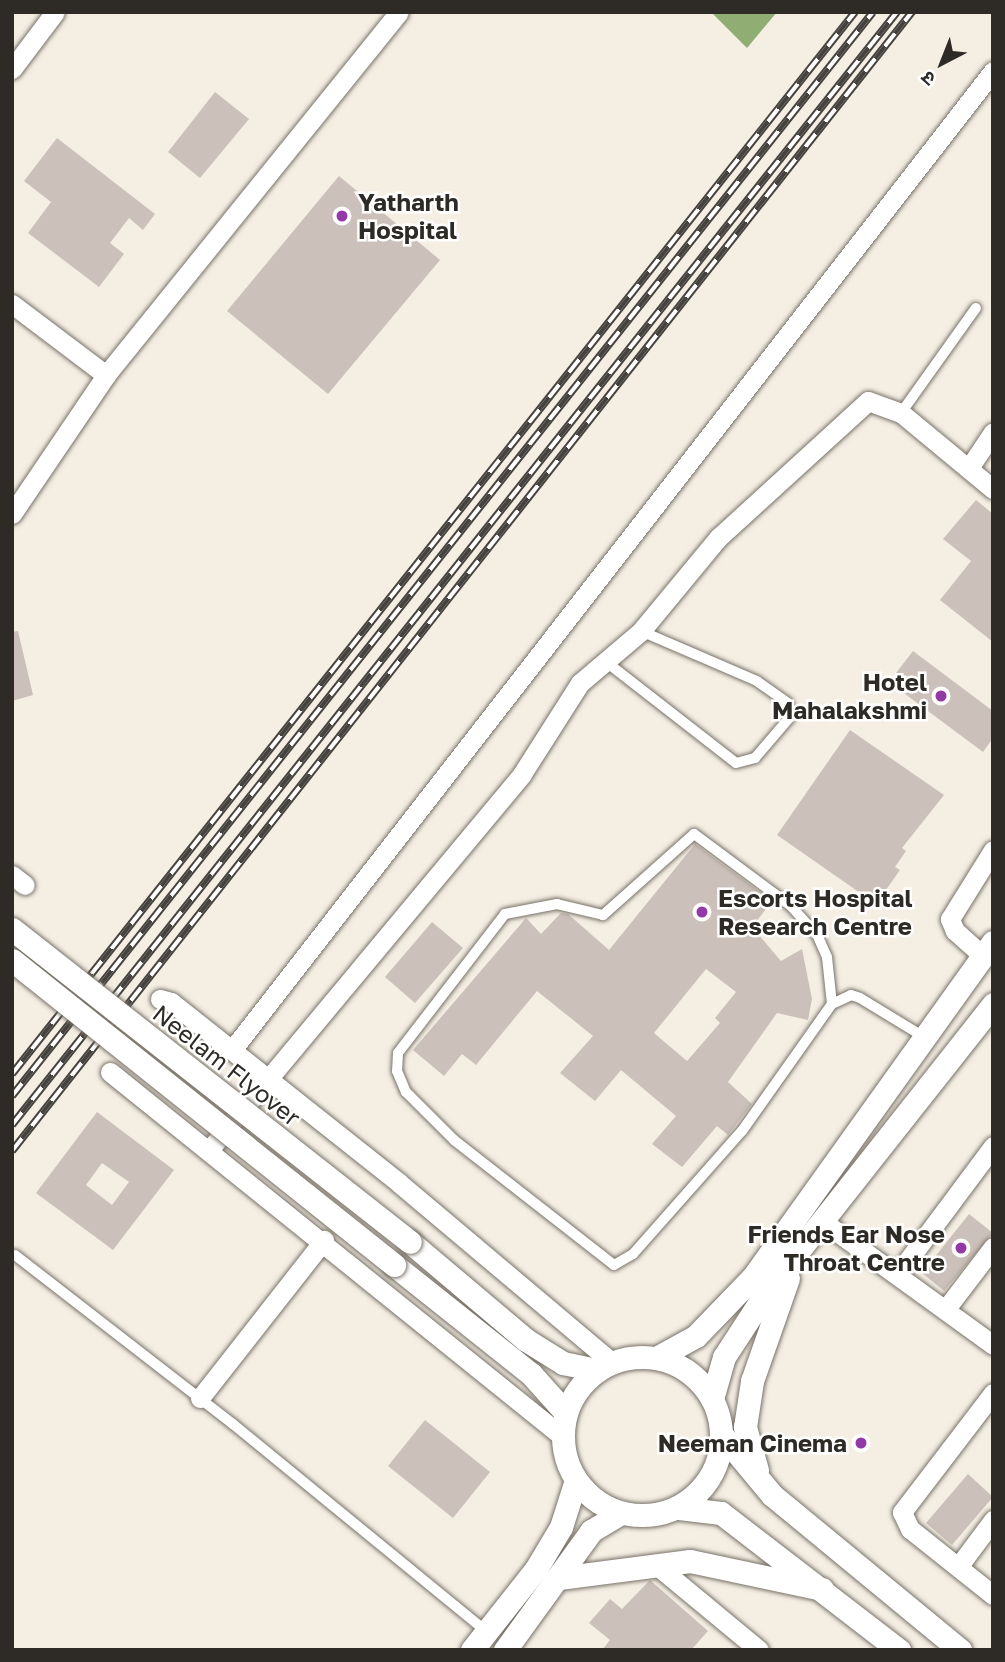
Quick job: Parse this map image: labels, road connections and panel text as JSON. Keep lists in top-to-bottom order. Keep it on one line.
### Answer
{"streets":{"street":["Neelam Flyover"]},"places":["Yatharth Hospital","Hotel Mahalakshmi","Escorts Hospital Research Centre","Friends Ear Nose Throat Centre","Neeman Cinema"],"north":"bottom left"}
